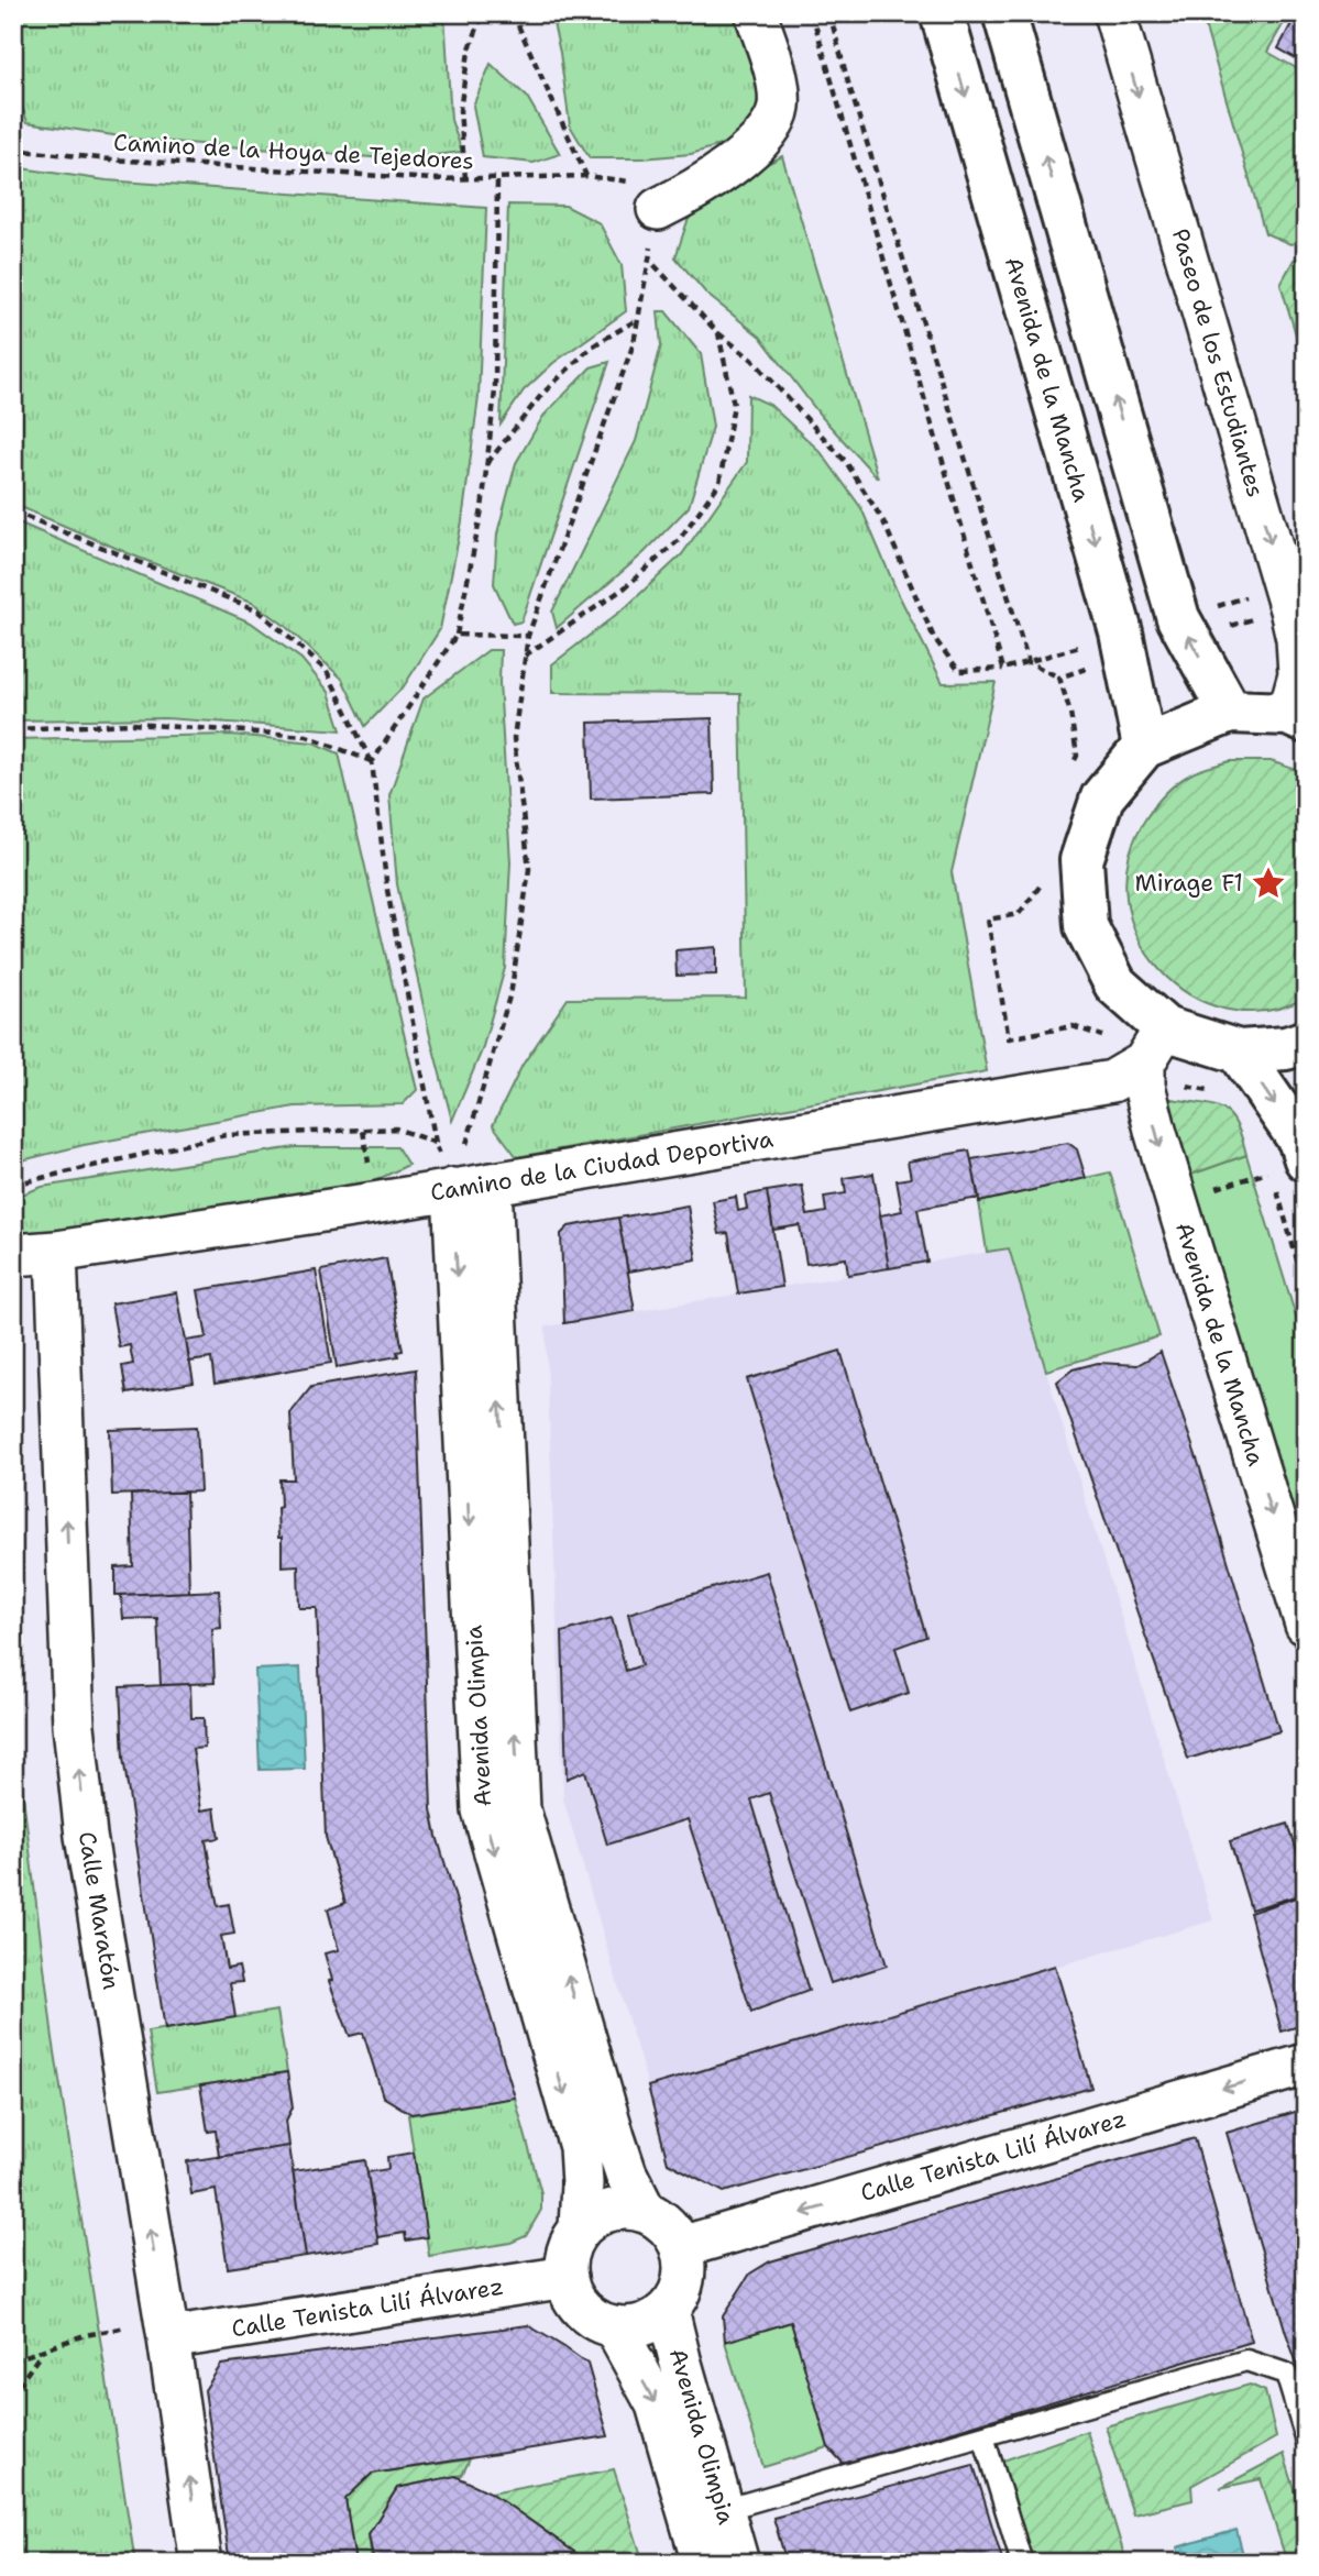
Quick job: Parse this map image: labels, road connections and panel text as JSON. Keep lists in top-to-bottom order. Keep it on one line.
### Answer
{"streets":{"main road":["Avenida de la Mancha"],"street":["Paseo de los Estudiantes","Camino de la Ciudad Deportiva","Avenida Olimpia","Calle Maratón","Calle Tenista Lilí Álvarez"],"path":["Camino de la Hoya de Tejedores"]},"crossings":[["Avenida de la Mancha","Camino de la Ciudad Deportiva"],["Camino de la Ciudad Deportiva","Avenida Olimpia"],["Camino de la Ciudad Deportiva","Calle Maratón"],["Avenida Olimpia","Calle Tenista Lilí Álvarez"],["Calle Maratón","Calle Tenista Lilí Álvarez"]],"one_way":["Paseo de los Estudiantes","Calle Maratón","Calle Tenista Lilí Álvarez"],"places":{"place":["Mirage F1"]}}
